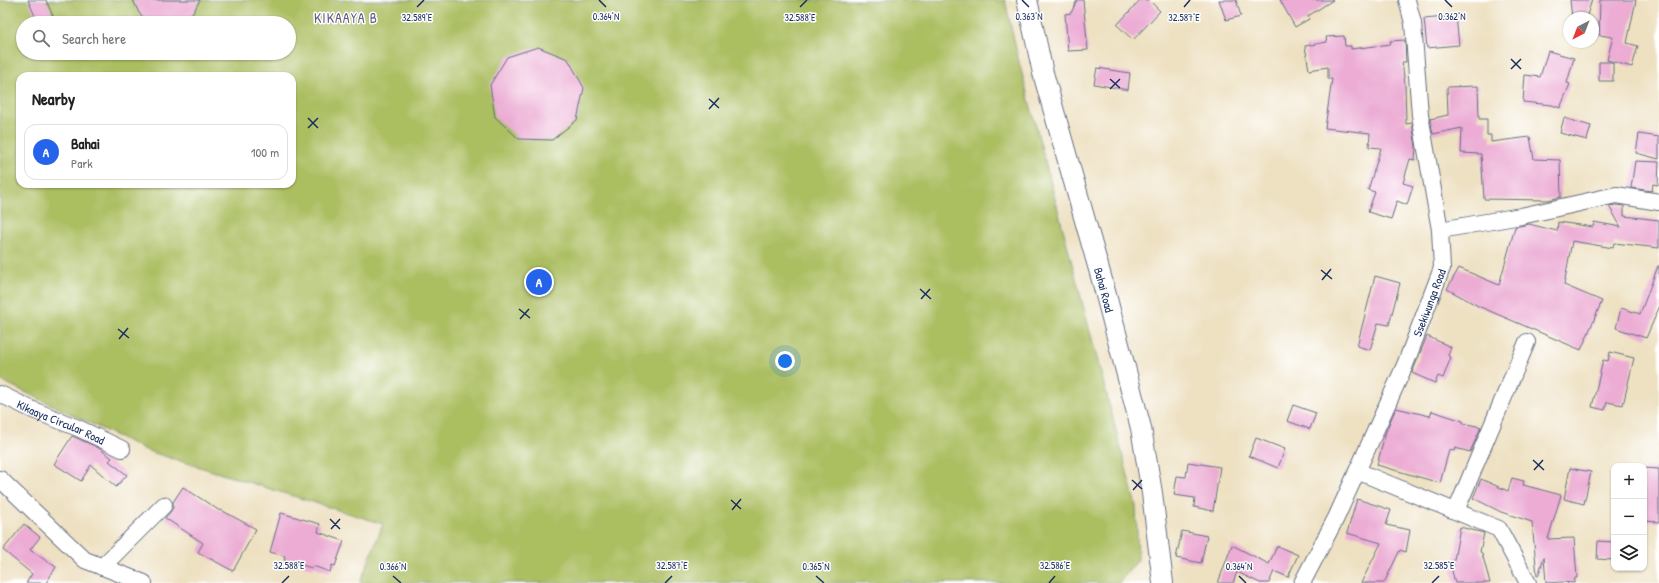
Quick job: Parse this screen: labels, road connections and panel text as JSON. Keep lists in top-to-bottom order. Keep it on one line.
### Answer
{"streets":{"street":["Bahai Road","Ssekiwunga Road","Kikaaya Circular Road"]},"districts":["KIKAAYA B"],"north":"bottom left","page":{"search":"Search here","heading":"Nearby","list":[{"mark":"A","name":"Bahai","note":"Park","value":"100 m"}],"pins":"A","map_buttons":["+","−"]},"coordinates":["0.364°N","0.363°N","0.362°N","32.589°E","32.588°E","32.587°E","32.586°E","32.585°E","0.366°N","0.365°N"]}
